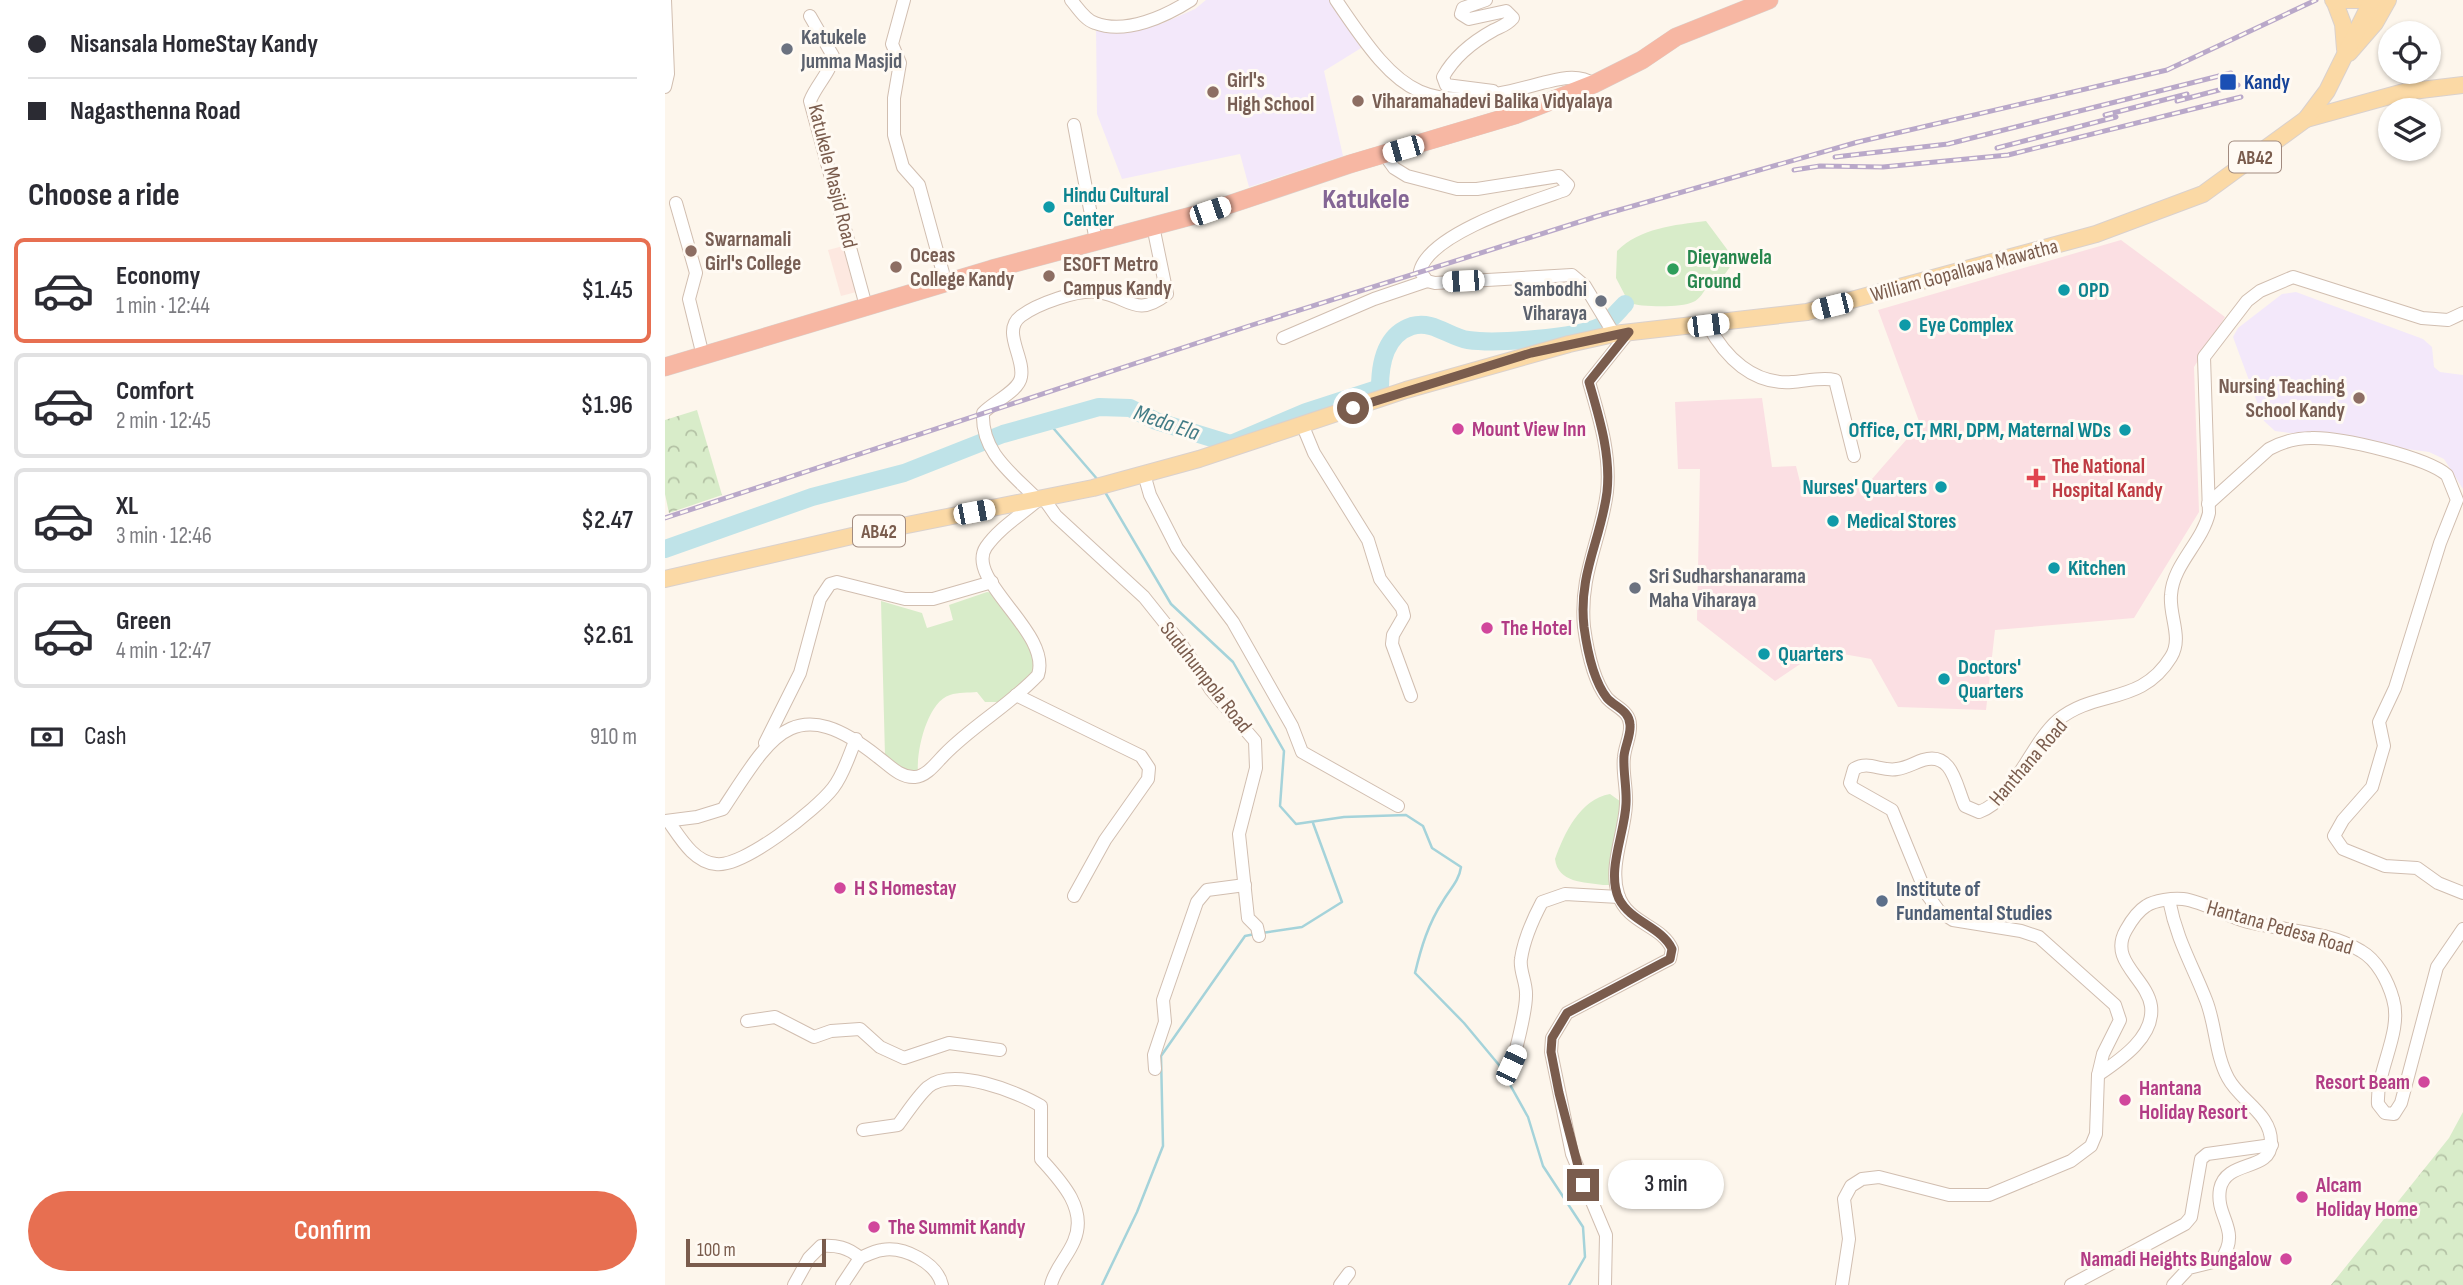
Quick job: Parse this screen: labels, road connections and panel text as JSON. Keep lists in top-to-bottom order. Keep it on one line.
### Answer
{"streets":{"main road":["AB42","William Gopallawa Mawatha"],"street":["Katukele Masjid Road","Suduhumpola Road","Hanthana Road","Hantana Pedesa Road"]},"crossings":[["William Gopallawa Mawatha","Suduhumpola Road"]],"districts":["Katukele"],"water":["Meda Ela"],"places":{"other":["Katukele Jumma Masjid","Girl's High School","Viharamahadevi Balika Vidyalaya","Hindu Cultural Center","Swarnamali Girl's College","Oceas College Kandy","Dieyanwela Ground","ESOFT Metro Campus Kandy","OPD","Sambodhi Viharaya","Eye Complex","Nursing Teaching School Kandy","Mount View Inn","Office, CT, MRI, DPM, Maternal WDs","Nurses' Quarters","Medical Stores","Kitchen","Sri Sudharshanarama Maha Viharaya","The Hotel","Quarters","Doctors' Quarters","H S Homestay","Institute of Fundamental Studies","Resort Beam","Hantana Holiday Resort","Alcam Holiday Home","The Summit Kandy","Namadi Heights Bungalow"],"transit":["Kandy"],"health":["The National Hospital Kandy"]},"scale_bar":"100 m","page":{"banner":["Nisansala HomeStay Kandy","Nagasthenna Road"],"heading":"Choose a ride","list":[{"name":"Economy","note":"1 min · 12:44","value":"$1.45"},{"name":"Comfort","note":"2 min · 12:45","value":"$1.96"},{"name":"XL","note":"3 min · 12:46","value":"$2.47"},{"name":"Green","note":"4 min · 12:47","value":"$2.61"}],"pay":["Cash","910 m"],"bubble":"3 min","buttons":"Confirm","scale":"100 m"}}
